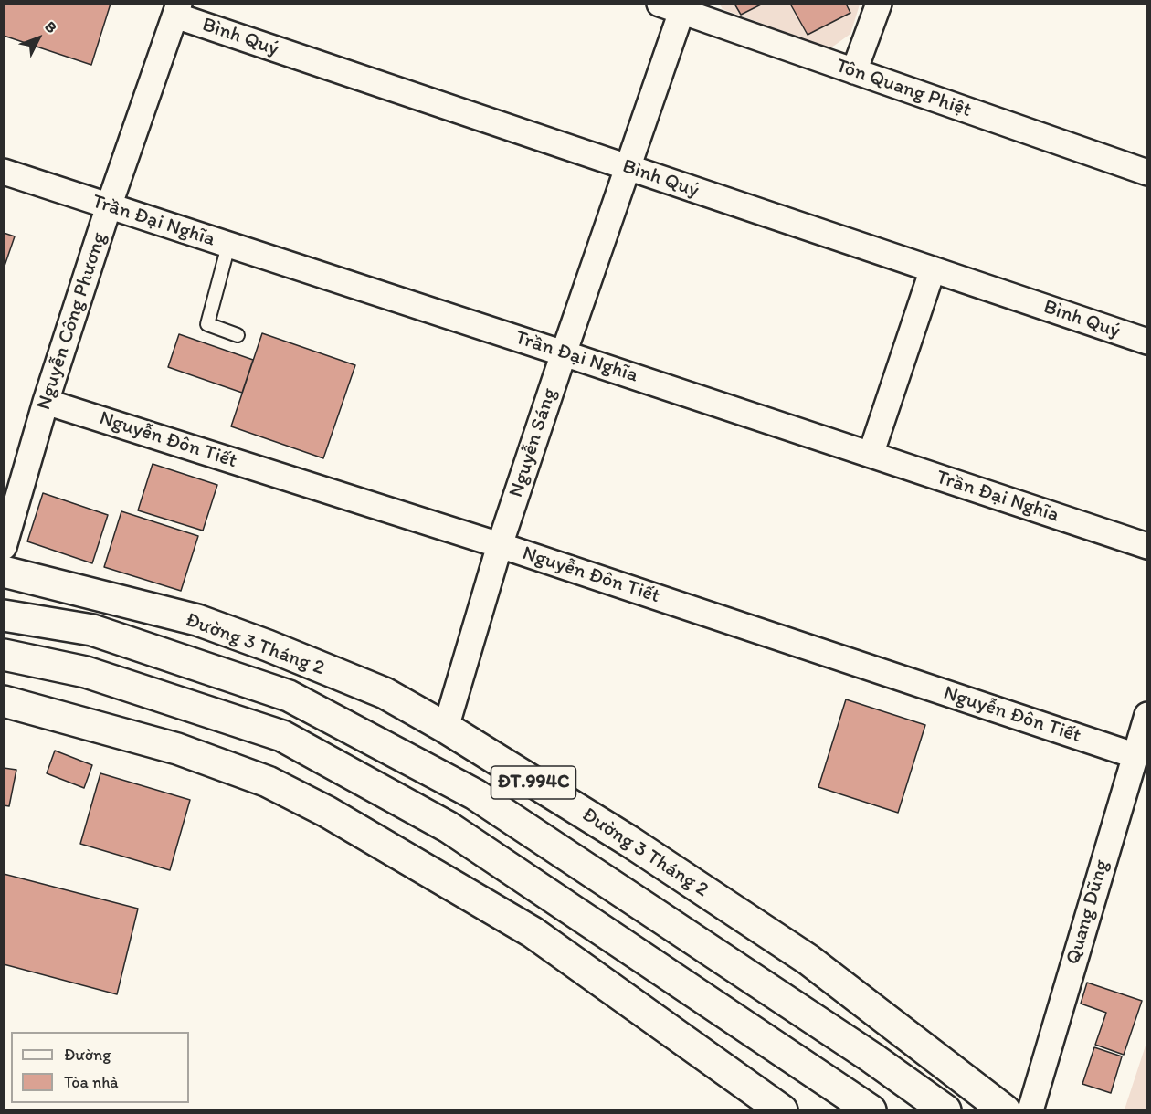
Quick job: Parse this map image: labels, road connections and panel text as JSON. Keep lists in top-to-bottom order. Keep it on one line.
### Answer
{"streets":{"main road":["Đường 3 Tháng 2","ĐT.994C"],"street":["Bình Quý","Tôn Quang Phiệt","Trần Đại Nghĩa","Nguyễn Công Phương","Nguyễn Đôn Tiết","Nguyễn Sáng","Quang Dũng"]},"crossings":[["Bình Quý","Nguyễn Công Phương"],["Bình Quý","Nguyễn Sáng"],["Tôn Quang Phiệt","Nguyễn Sáng"],["Trần Đại Nghĩa","Nguyễn Công Phương"],["Trần Đại Nghĩa","Nguyễn Sáng"],["Nguyễn Công Phương","Nguyễn Đôn Tiết"],["Nguyễn Đôn Tiết","Nguyễn Sáng"],["Nguyễn Đôn Tiết","Quang Dũng"],["Nguyễn Sáng","Đường 3 Tháng 2"]],"legend":["Đường","Tòa nhà"],"north":"top right"}
